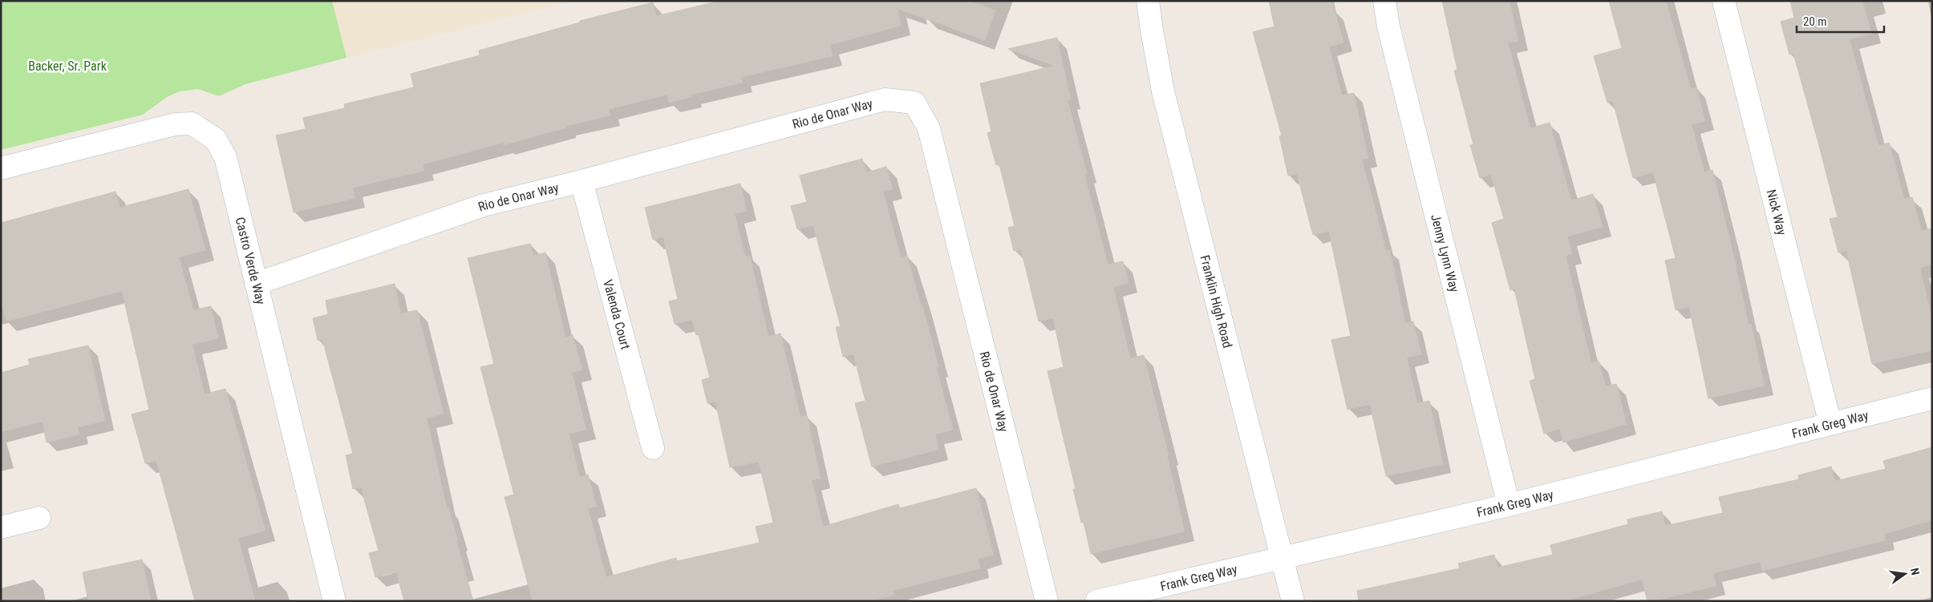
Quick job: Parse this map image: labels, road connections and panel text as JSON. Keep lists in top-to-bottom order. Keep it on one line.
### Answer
{"streets":{"street":["Rio de Onar Way","Nick Way","Jenny Lynn Way","Castro Verde Way","Franklin High Road","Valenda Court","Frank Greg Way"]},"crossings":[["Rio de Onar Way","Castro Verde Way"],["Rio de Onar Way","Valenda Court"],["Nick Way","Frank Greg Way"],["Jenny Lynn Way","Frank Greg Way"],["Franklin High Road","Frank Greg Way"]],"parks":["Backer, Sr. Park"],"scale_bar":"20 m","north":"right"}
